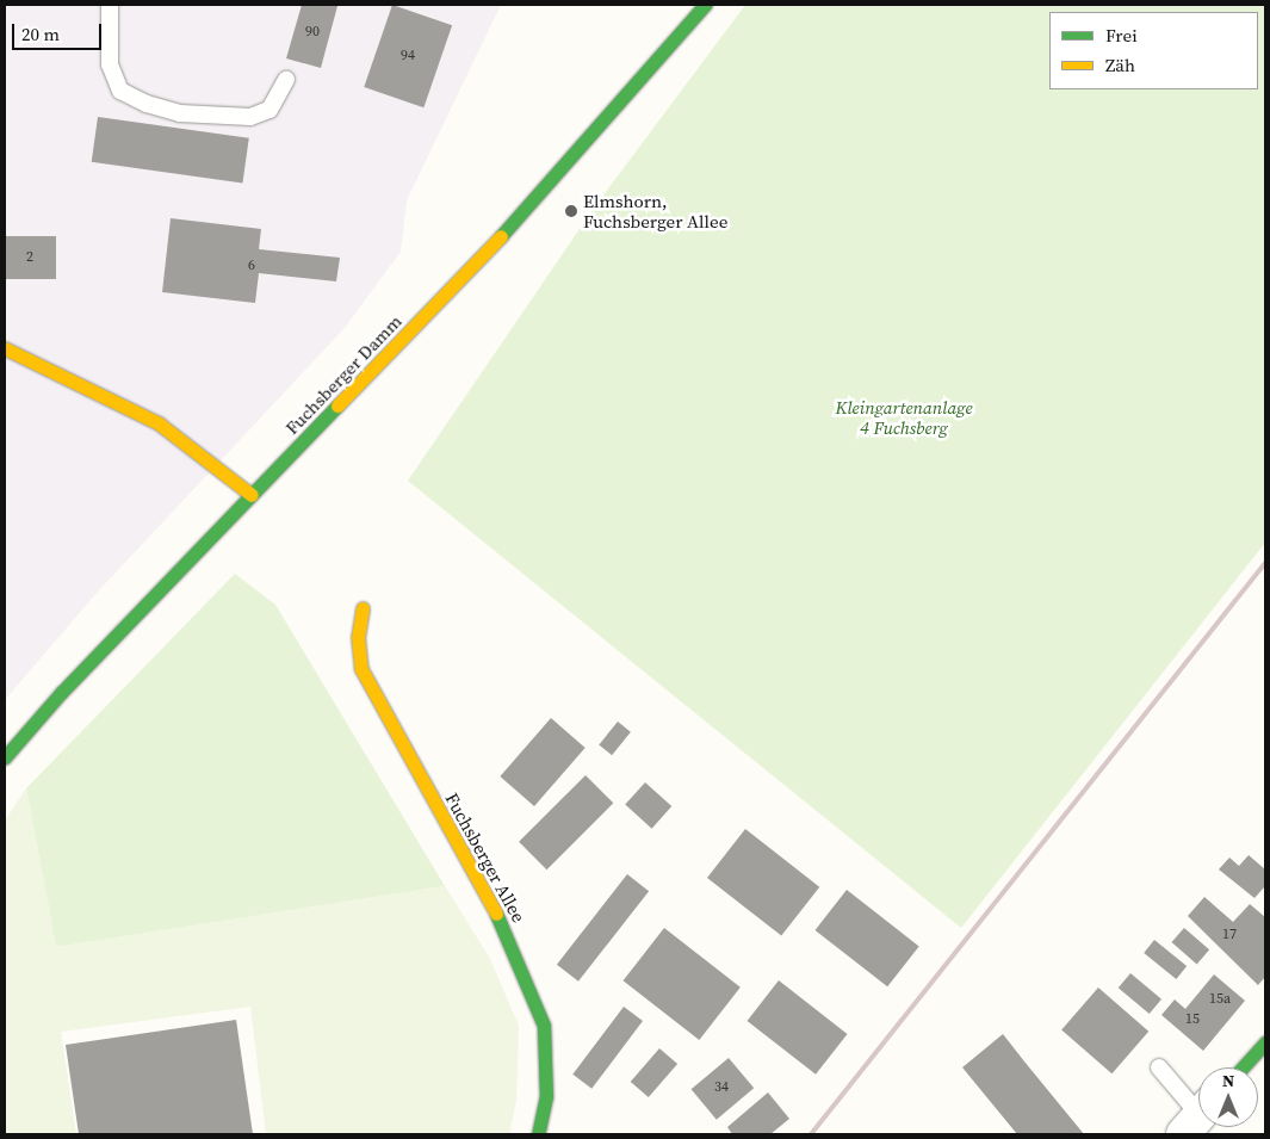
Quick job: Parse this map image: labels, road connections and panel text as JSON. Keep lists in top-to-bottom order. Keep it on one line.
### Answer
{"streets":{"street":["Fuchsberger Damm","Fuchsberger Allee"]},"parks":["Kleingartenanlage 4 Fuchsberg"],"places":["Elmshorn, Fuchsberger Allee"],"house_numbers":["90","94","2","6","17","15a","15","34"],"legend":["Frei","Zäh"],"scale_bar":"20 m","north":"top"}
